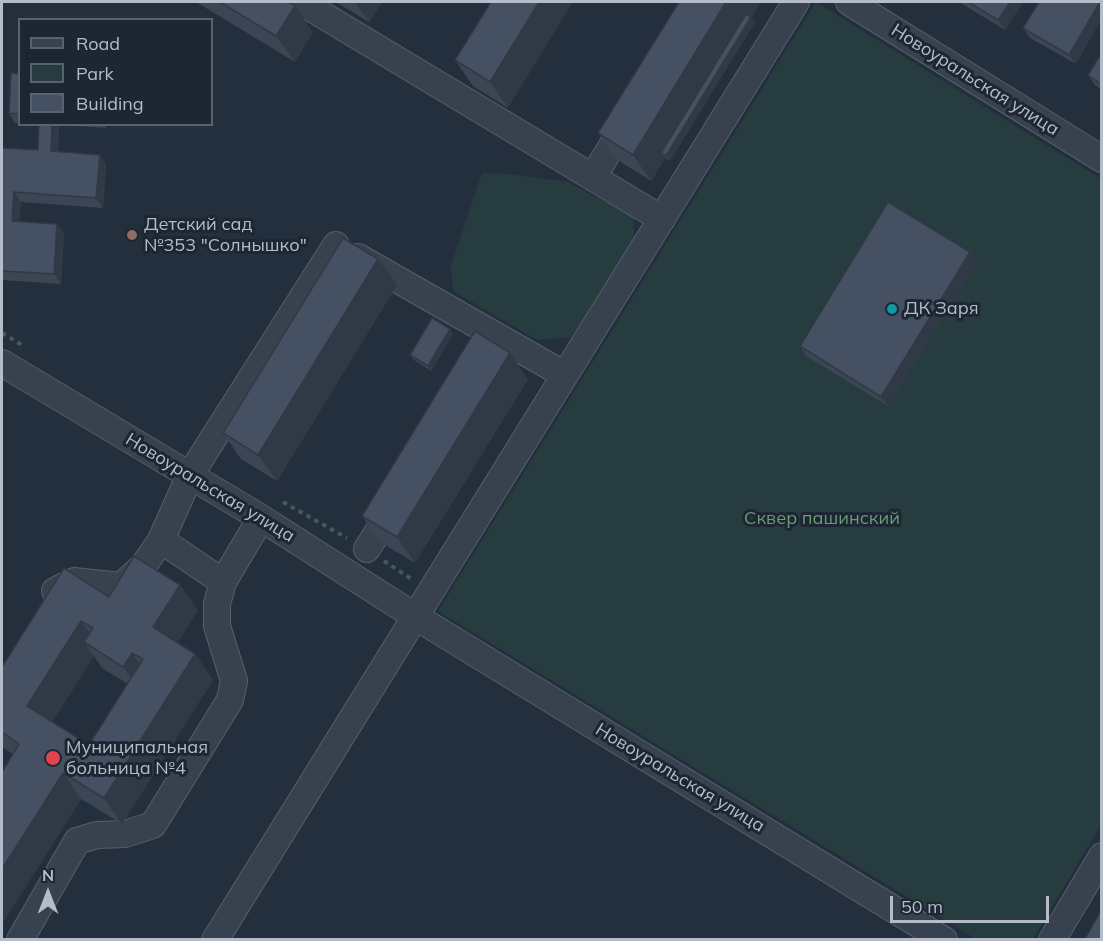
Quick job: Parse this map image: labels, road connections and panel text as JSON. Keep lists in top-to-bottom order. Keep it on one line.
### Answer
{"streets":{"street":["Новоуральская улица"]},"parks":["Сквер пашинский"],"places":["Детский сад №353 \"Солнышко\"","ДК Заря","Муниципальная больница №4"],"legend":["Road","Park","Building"],"scale_bar":"50 m","north":"top"}
